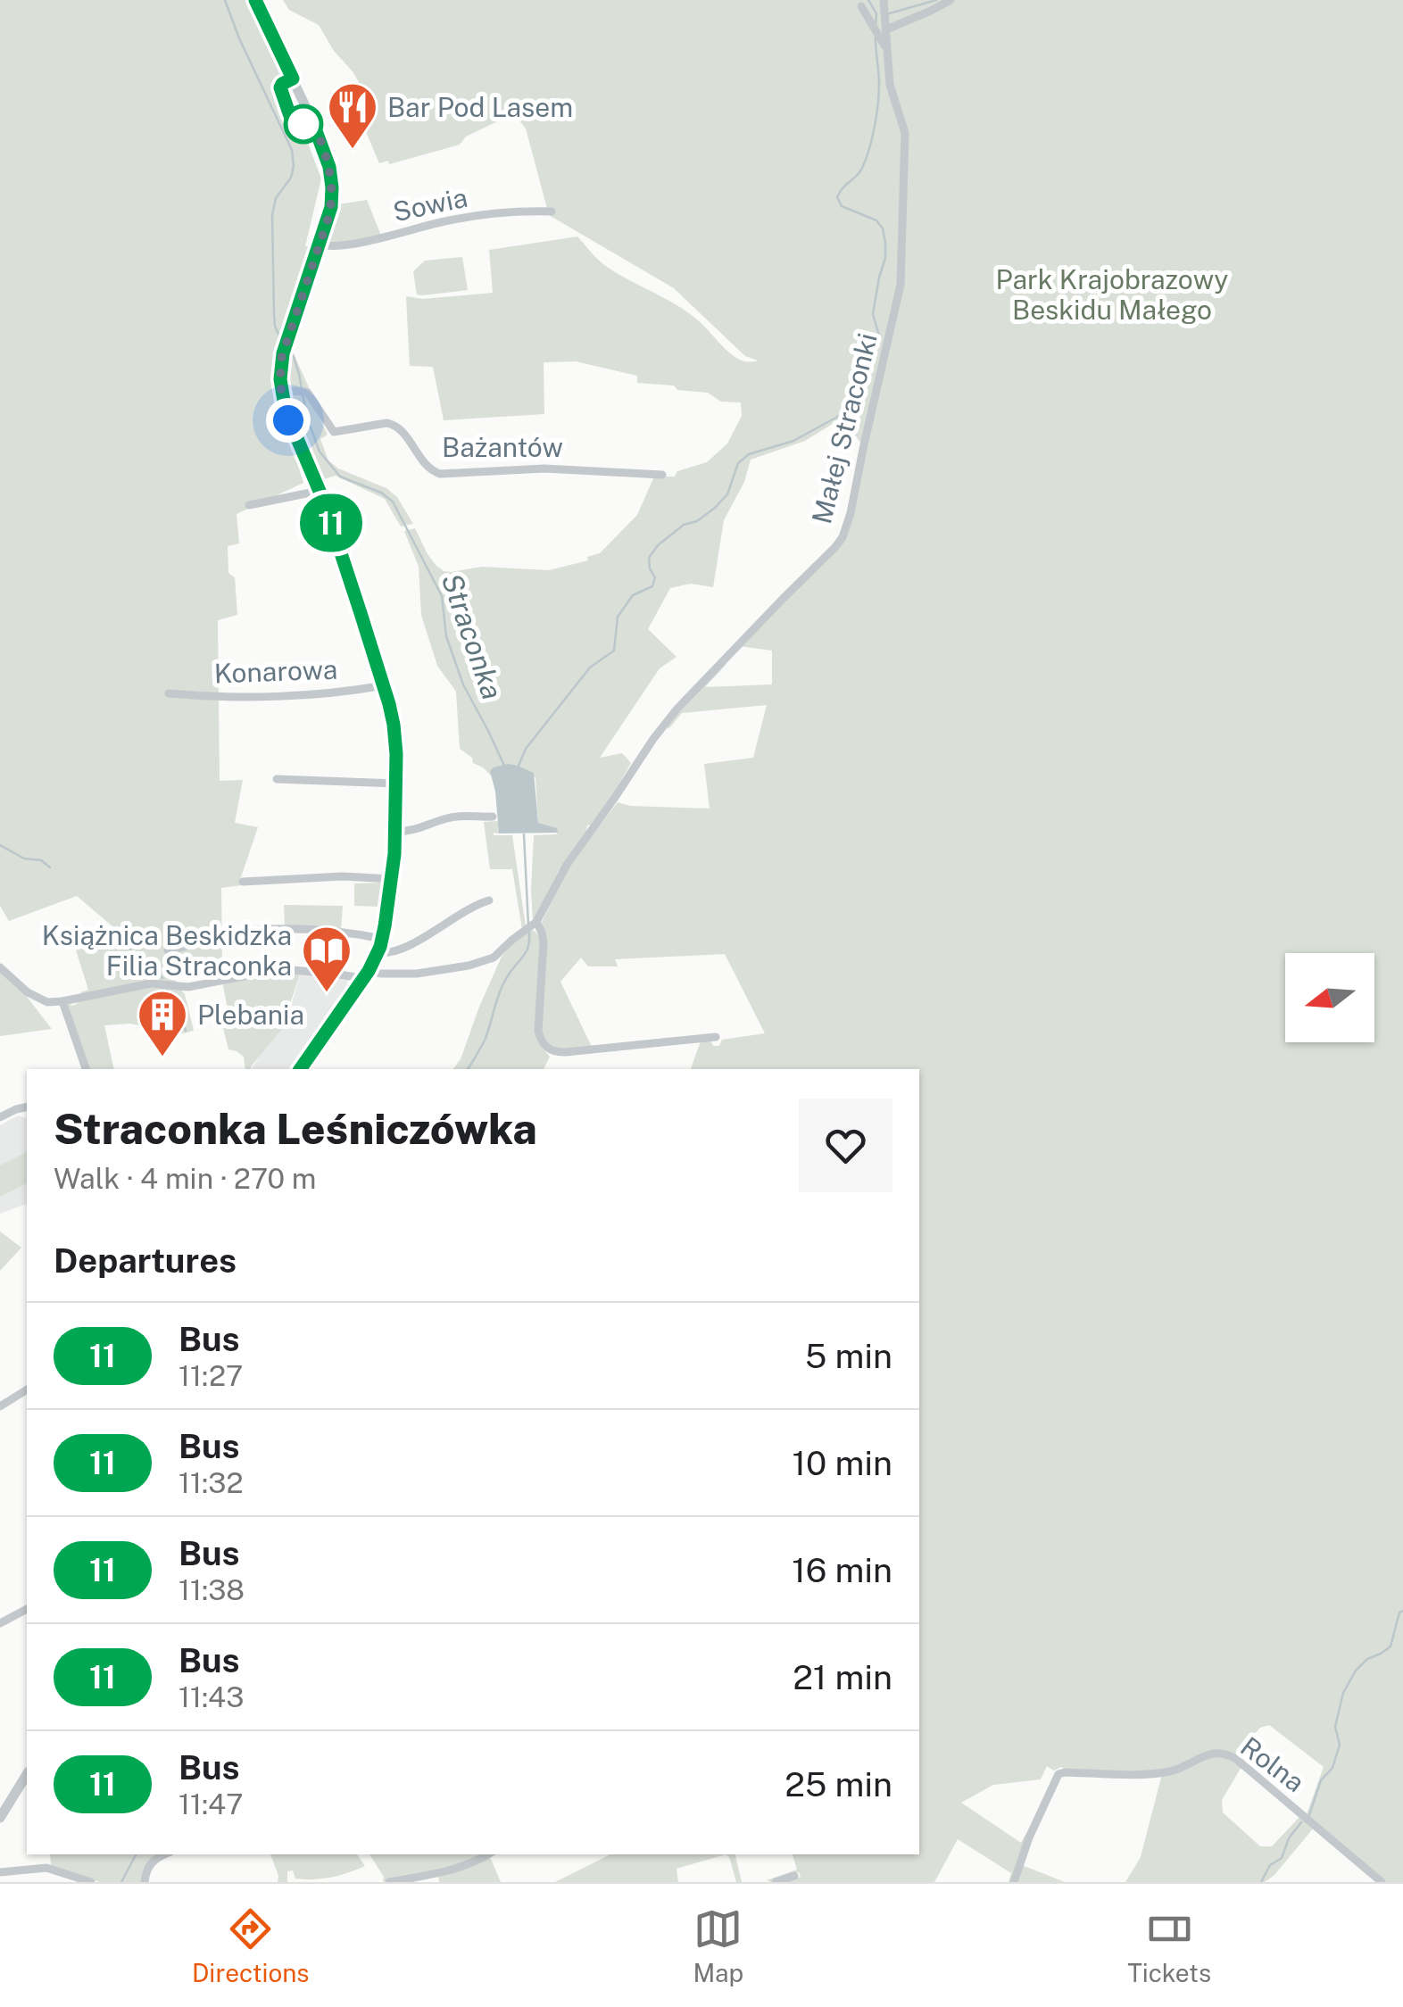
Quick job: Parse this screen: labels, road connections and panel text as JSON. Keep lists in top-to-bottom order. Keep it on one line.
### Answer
{"streets":{"street":["Sowia","Małej Straconki","Bażantów","Konarowa","Rolna"]},"water":["Straconka"],"parks":["Park Krajobrazowy Beskidu Małego"],"places":{"restaurant":["Bar Pod Lasem"],"library":["Książnica Beskidzka Filia Straconka"],"building":["Plebania"]},"lines":["bus line 11"],"north":"left","page":{"on_map":"11","heading":[["Straconka Leśniczówka","Walk · 4 min · 270 m"],"Departures"],"list":[{"mark":"11","name":"Bus","note":"11:27","value":"5 min"},{"mark":"11","name":"Bus","note":"11:32","value":"10 min"},{"mark":"11","name":"Bus","note":"11:38","value":"16 min"},{"mark":"11","name":"Bus","note":"11:43","value":"21 min"},{"mark":"11","name":"Bus","note":"11:47","value":"25 min"}],"tabs":["Directions","Map","Tickets"]}}
